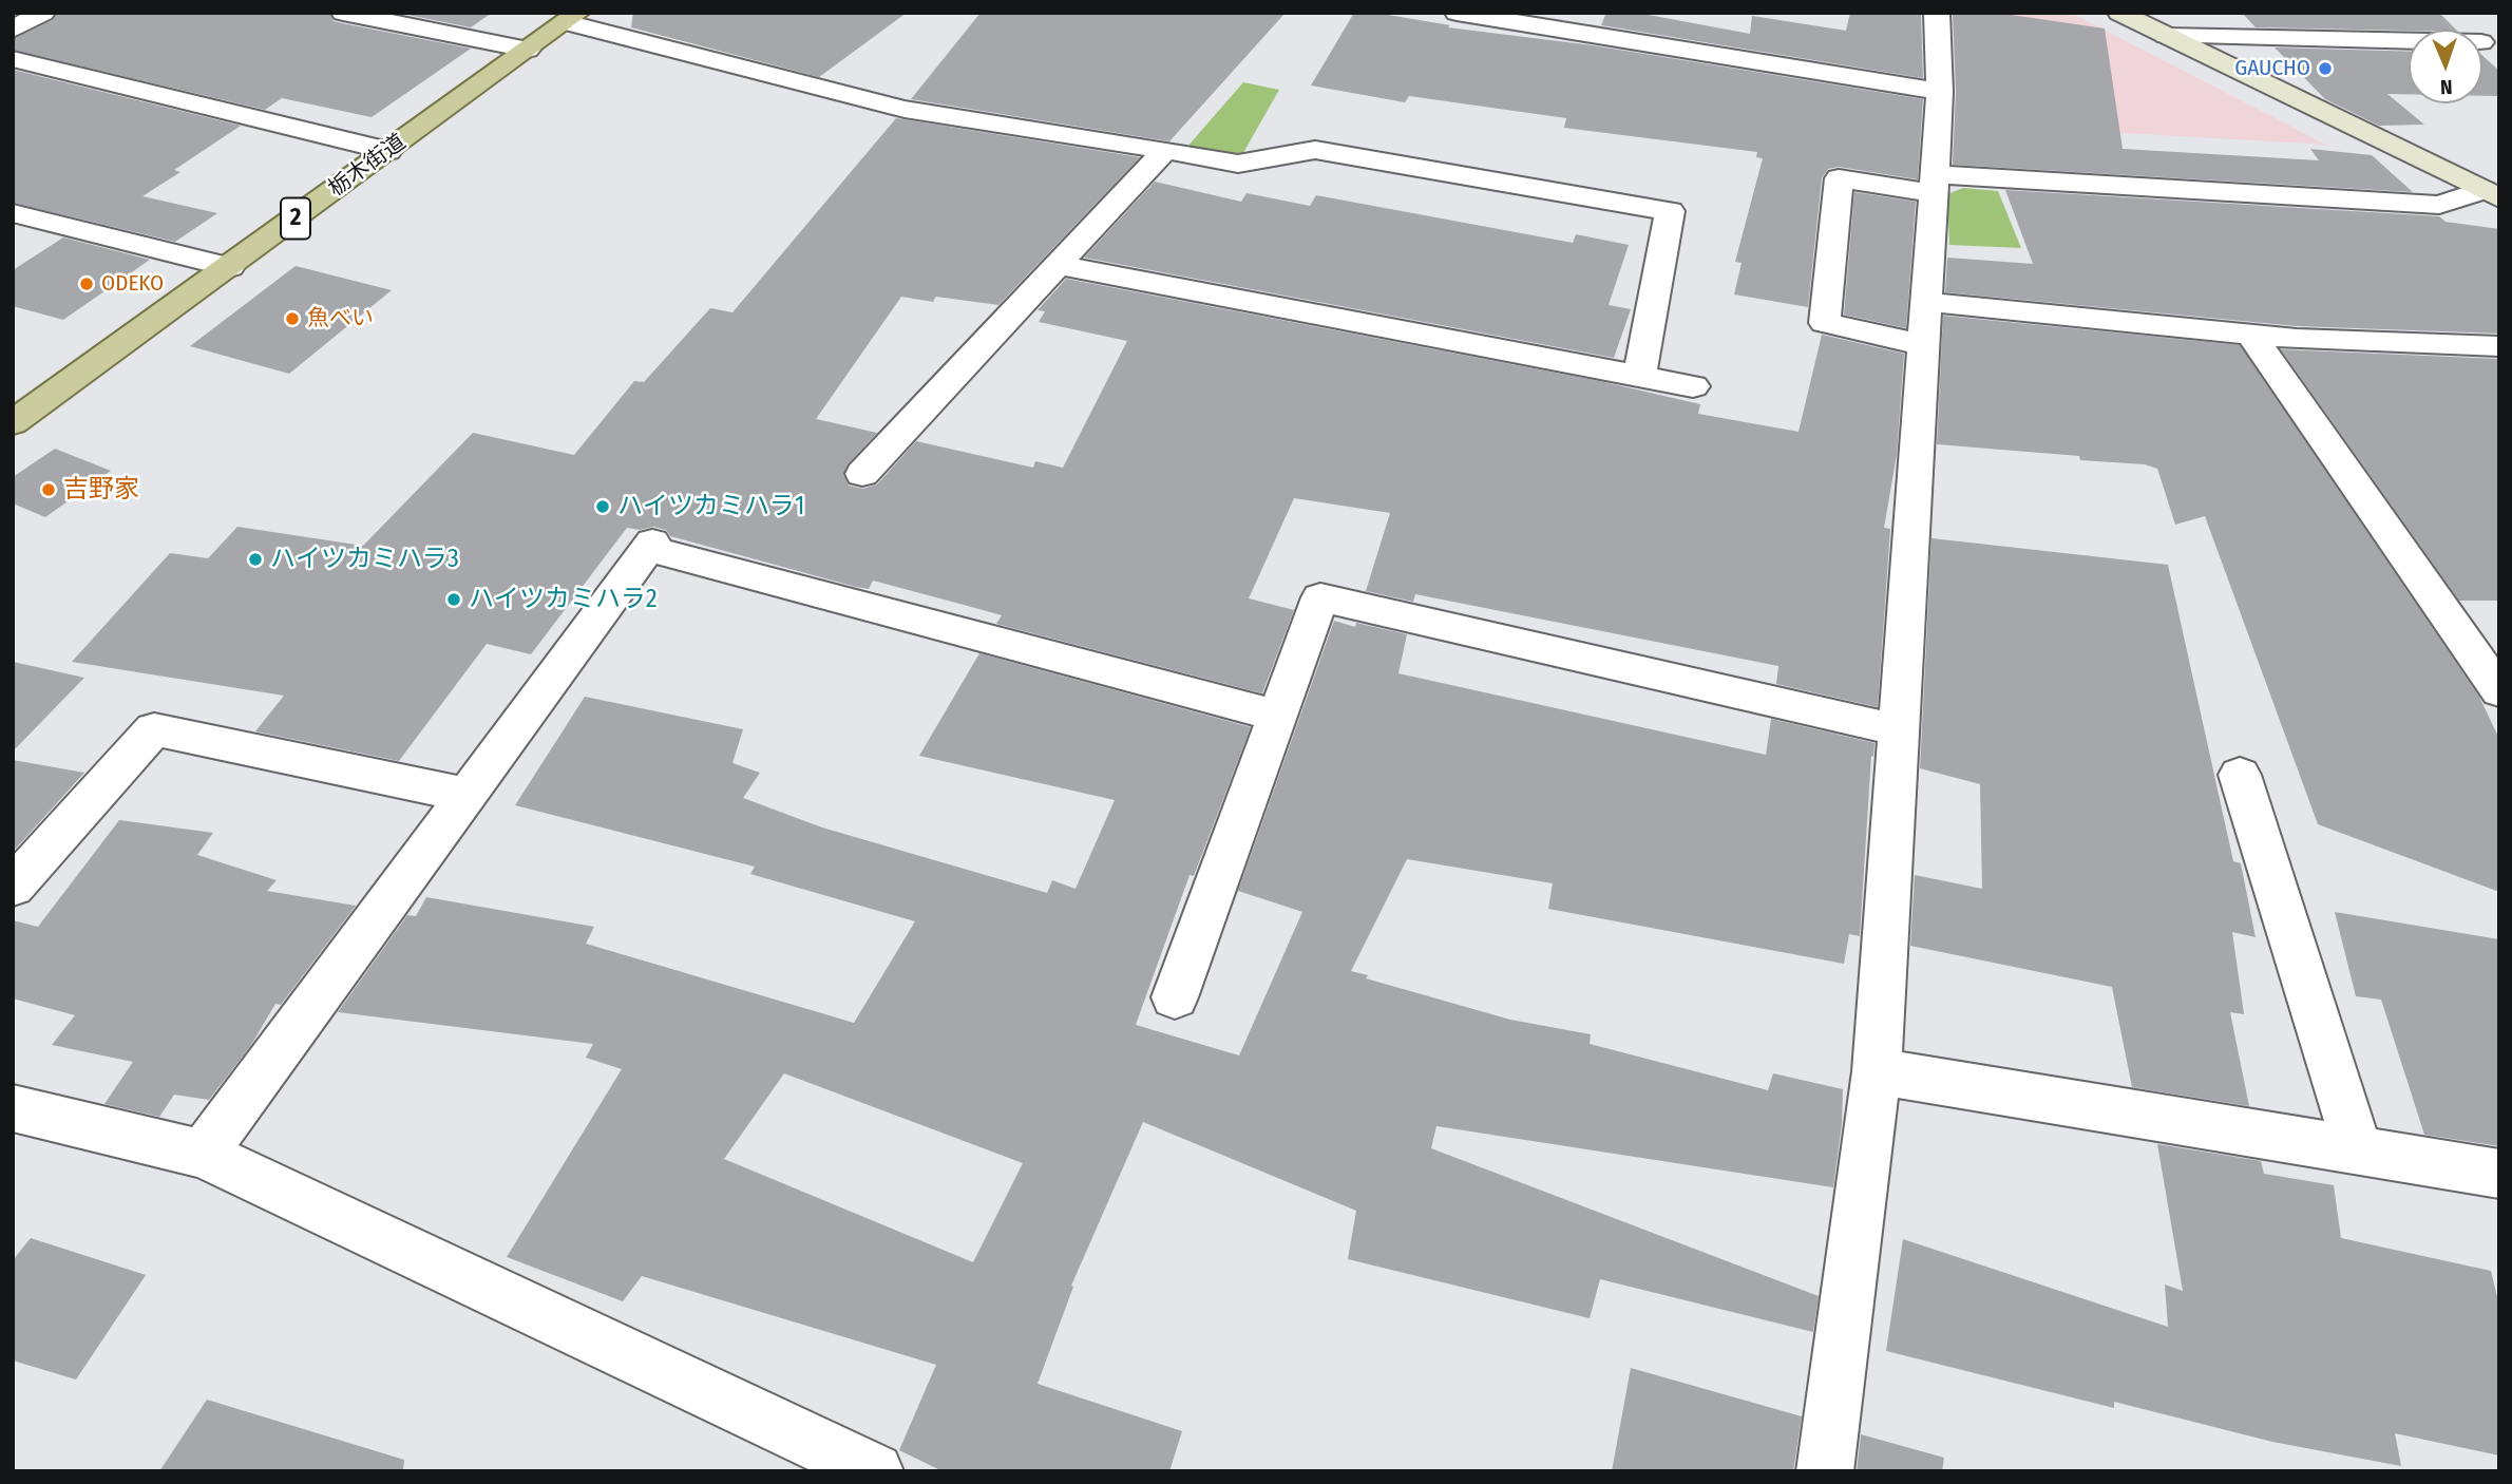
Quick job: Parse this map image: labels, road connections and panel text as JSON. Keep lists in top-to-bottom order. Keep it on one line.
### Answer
{"streets":{"main road":["栃木街道","2"]},"places":["GAUCHO","ODEKO","魚べい","吉野家","ハイツカミハラ1","ハイツカミハラ3","ハイツカミハラ2"],"north":"bottom"}
